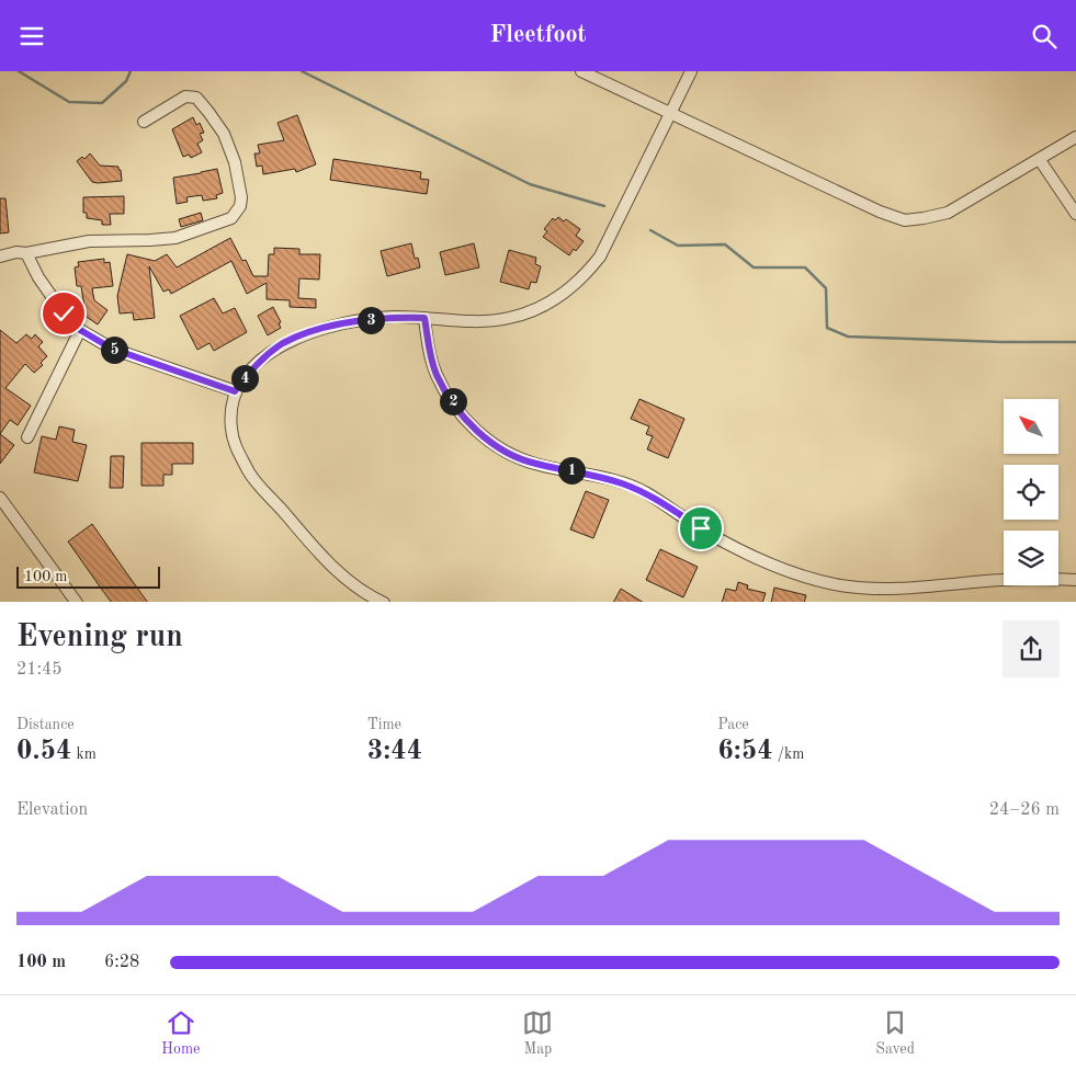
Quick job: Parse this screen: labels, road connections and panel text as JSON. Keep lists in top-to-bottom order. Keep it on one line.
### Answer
{"scale_bar":"100 m","north":"top left","page":{"header":"Fleetfoot","pins":["3","5","4","2","1"],"scale":"100 m","heading":["Evening run","21:45"],"stats":[["Distance","0.54 km"],["Time","3:44"],["Pace","6:54 /km"]],"chart":["Elevation","24–26 m"],"list":[{"name":"100 m","note":"6:28"}],"tabs":["Home","Map","Saved"]}}
